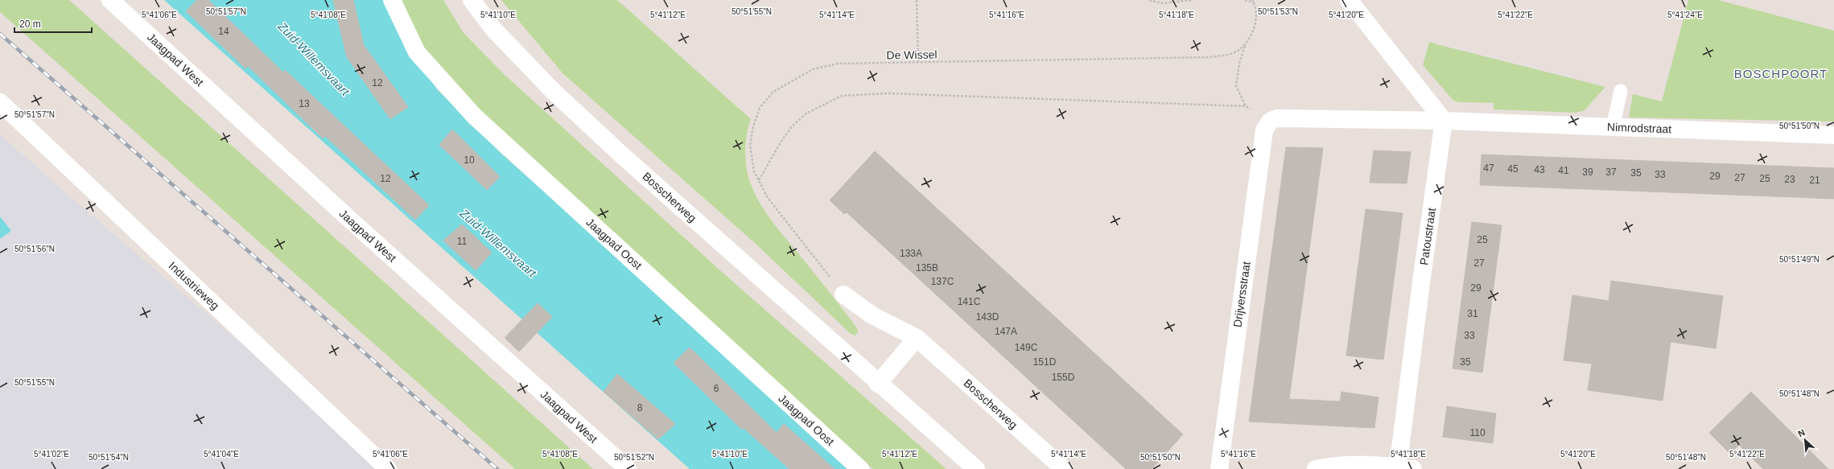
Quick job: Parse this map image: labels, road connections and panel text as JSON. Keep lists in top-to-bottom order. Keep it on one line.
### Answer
{"streets":{"street":["Jaagpad West","Nimrodstraat","Bosscherweg","Patoustraat","Jaagpad Oost","Industrieweg","Drijversstraat"],"path":["De Wissel"]},"crossings":[["De Wissel","Bosscherweg"],["Nimrodstraat","Patoustraat"],["Nimrodstraat","Drijversstraat"]],"districts":["BOSCHPOORT"],"water":["Zuid-Willemsvaart"],"house_numbers":["14","12","13","10","47","45","43","41","39","37","35","33","29","27","12","25","23","21","25","11","133A","27","135B","137C","29","141C","31","143D","147A","33","149C","151D","35","155D","6","8","110"],"scale_bar":"20 m","north":"top left","coordinates":["50°51'57\"N","50°51'55\"N","50°51'53\"N","5°41'24\"E","5°41'06\"E","5°41'08\"E","5°41'10\"E","5°41'12\"E","5°41'14\"E","5°41'16\"E","5°41'18\"E","5°41'20\"E","5°41'22\"E","50°51'50\"N","50°51'56\"N","50°51'49\"N","50°51'48\"N","5°41'02\"E","5°41'04\"E","50°51'54\"N","50°51'52\"N"]}
